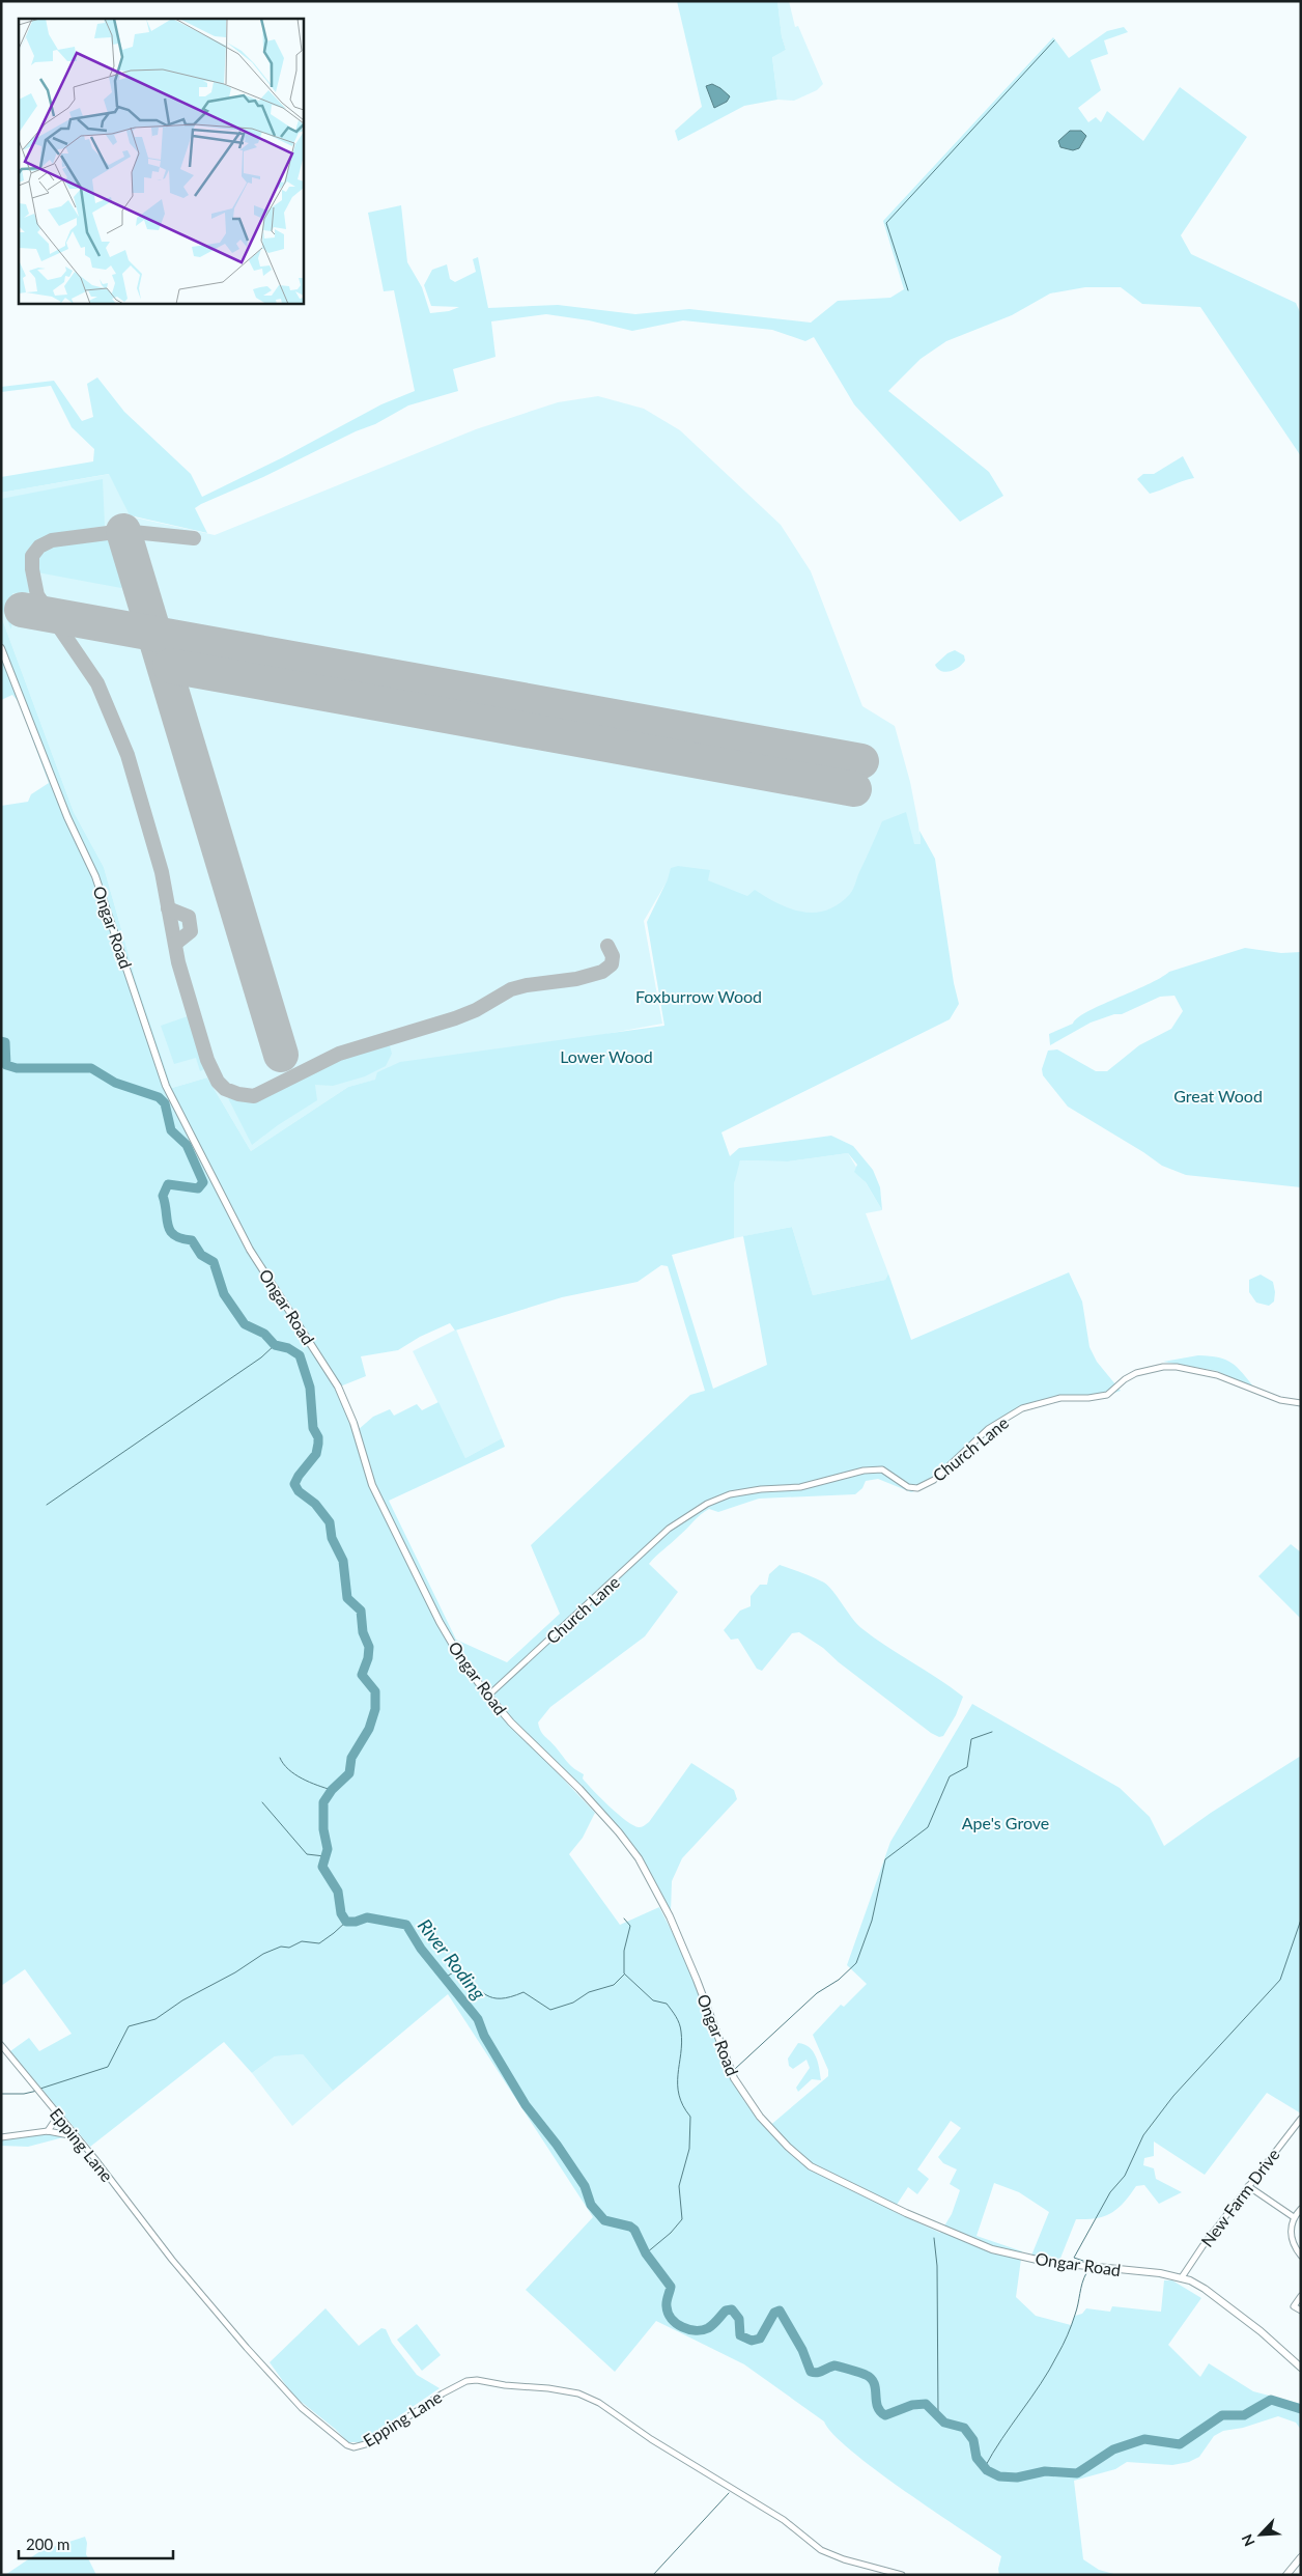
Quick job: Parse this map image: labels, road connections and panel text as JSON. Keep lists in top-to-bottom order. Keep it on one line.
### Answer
{"streets":{"main road":["Ongar Road"],"street":["Church Lane","Epping Lane","New Farm Drive"]},"crossings":[["Ongar Road","Church Lane"],["Ongar Road","New Farm Drive"]],"water":["River Roding"],"parks":["Foxburrow Wood","Lower Wood","Great Wood","Ape's Grove"],"scale_bar":"200 m","north":"bottom left"}
